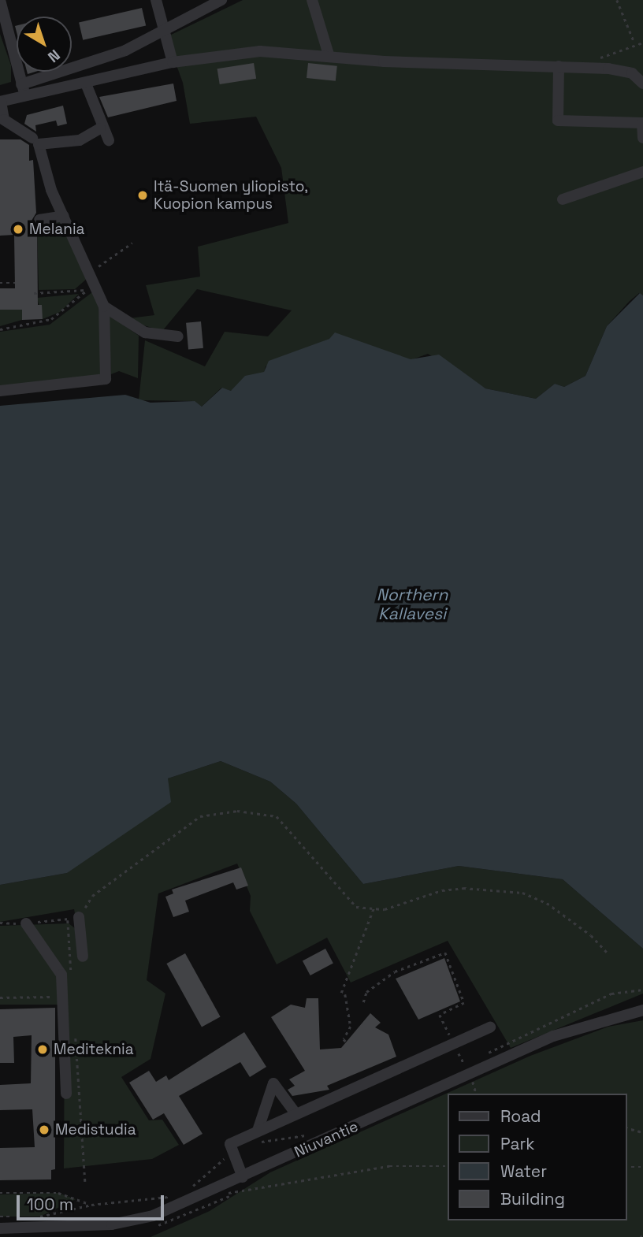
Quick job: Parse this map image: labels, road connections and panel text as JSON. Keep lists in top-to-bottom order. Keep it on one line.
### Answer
{"streets":{"street":["Niuvantie"]},"water":["Northern Kallavesi"],"places":["Itä-Suomen yliopisto, Kuopion kampus","Melania","Mediteknia","Medistudia"],"legend":["Road","Park","Water","Building"],"scale_bar":"100 m","north":"bottom right"}
